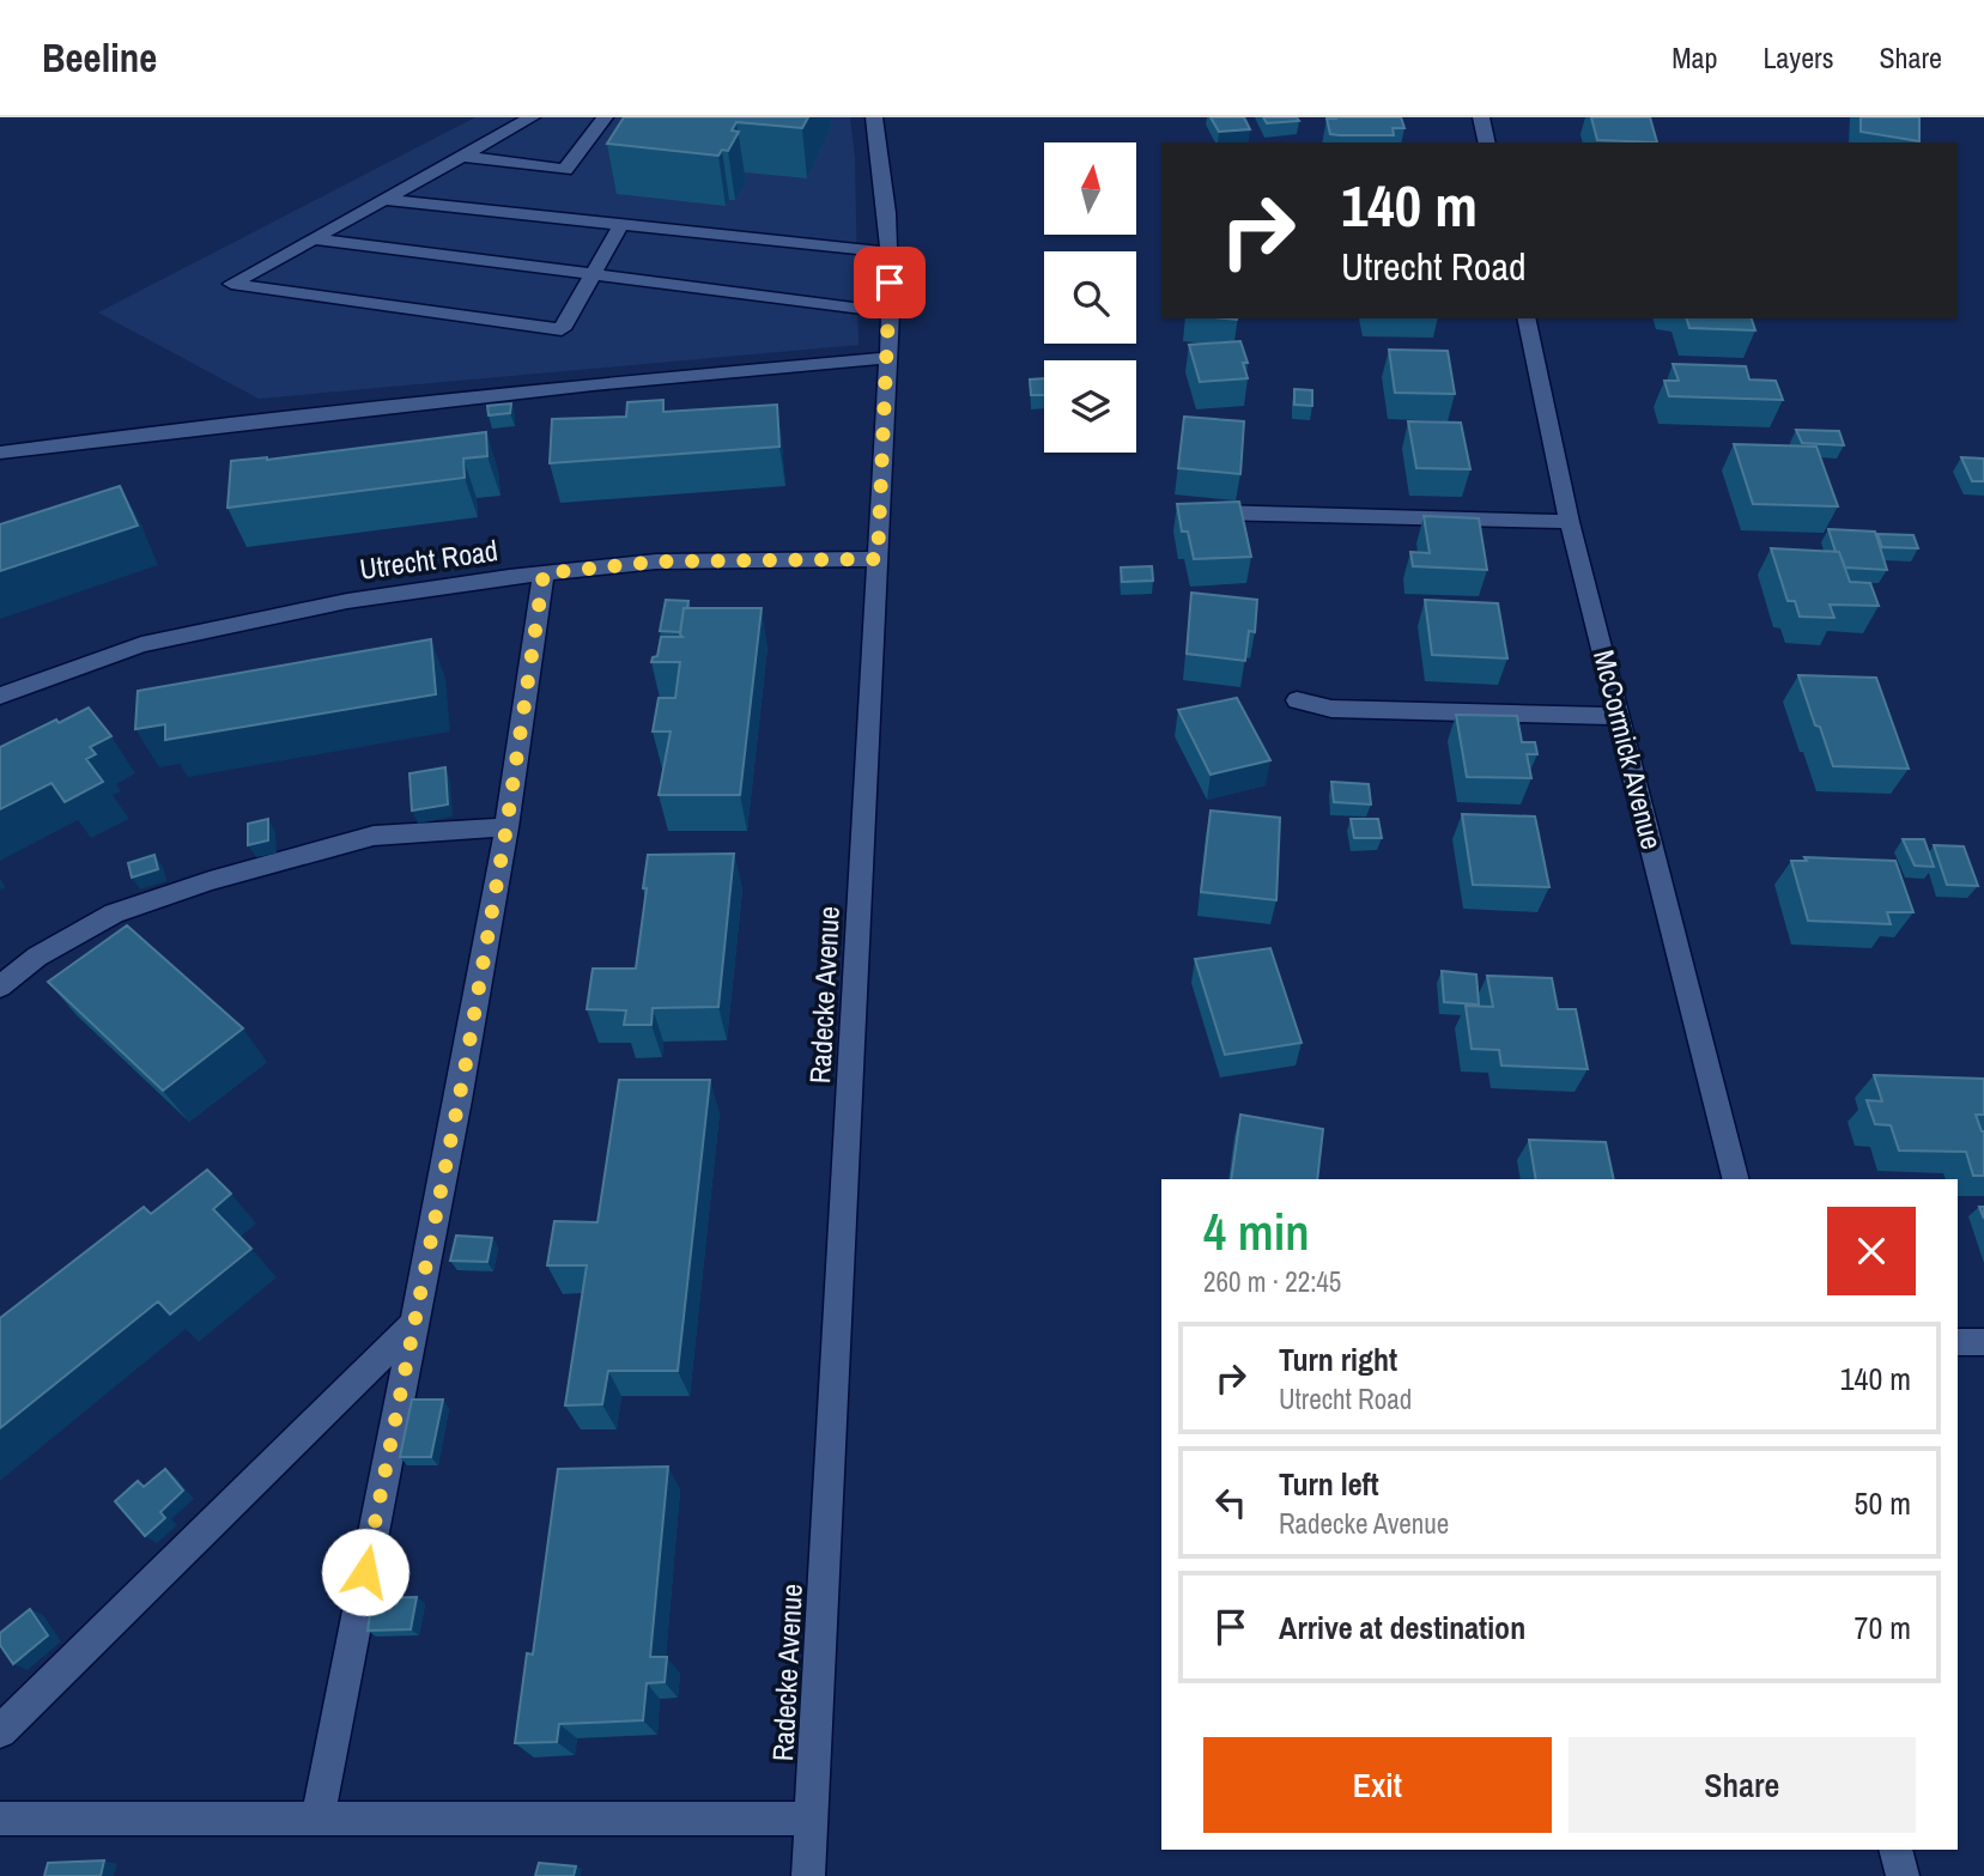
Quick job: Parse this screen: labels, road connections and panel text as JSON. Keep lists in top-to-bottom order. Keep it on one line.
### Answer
{"streets":{"street":["Utrecht Road","McCormick Avenue","Radecke Avenue"]},"crossings":[["Utrecht Road","Radecke Avenue"]],"north":"top","page":{"header":"Beeline","nav":["Map","Layers","Share"],"turn":["140 m","Utrecht Road"],"heading":["4 min","260 m · 22:45"],"list":[{"name":"Turn right","note":"Utrecht Road","value":"140 m"},{"name":"Turn left","note":"Radecke Avenue","value":"50 m"},{"name":"Arrive at destination","value":"70 m"}],"buttons":["Exit","Share"]}}
